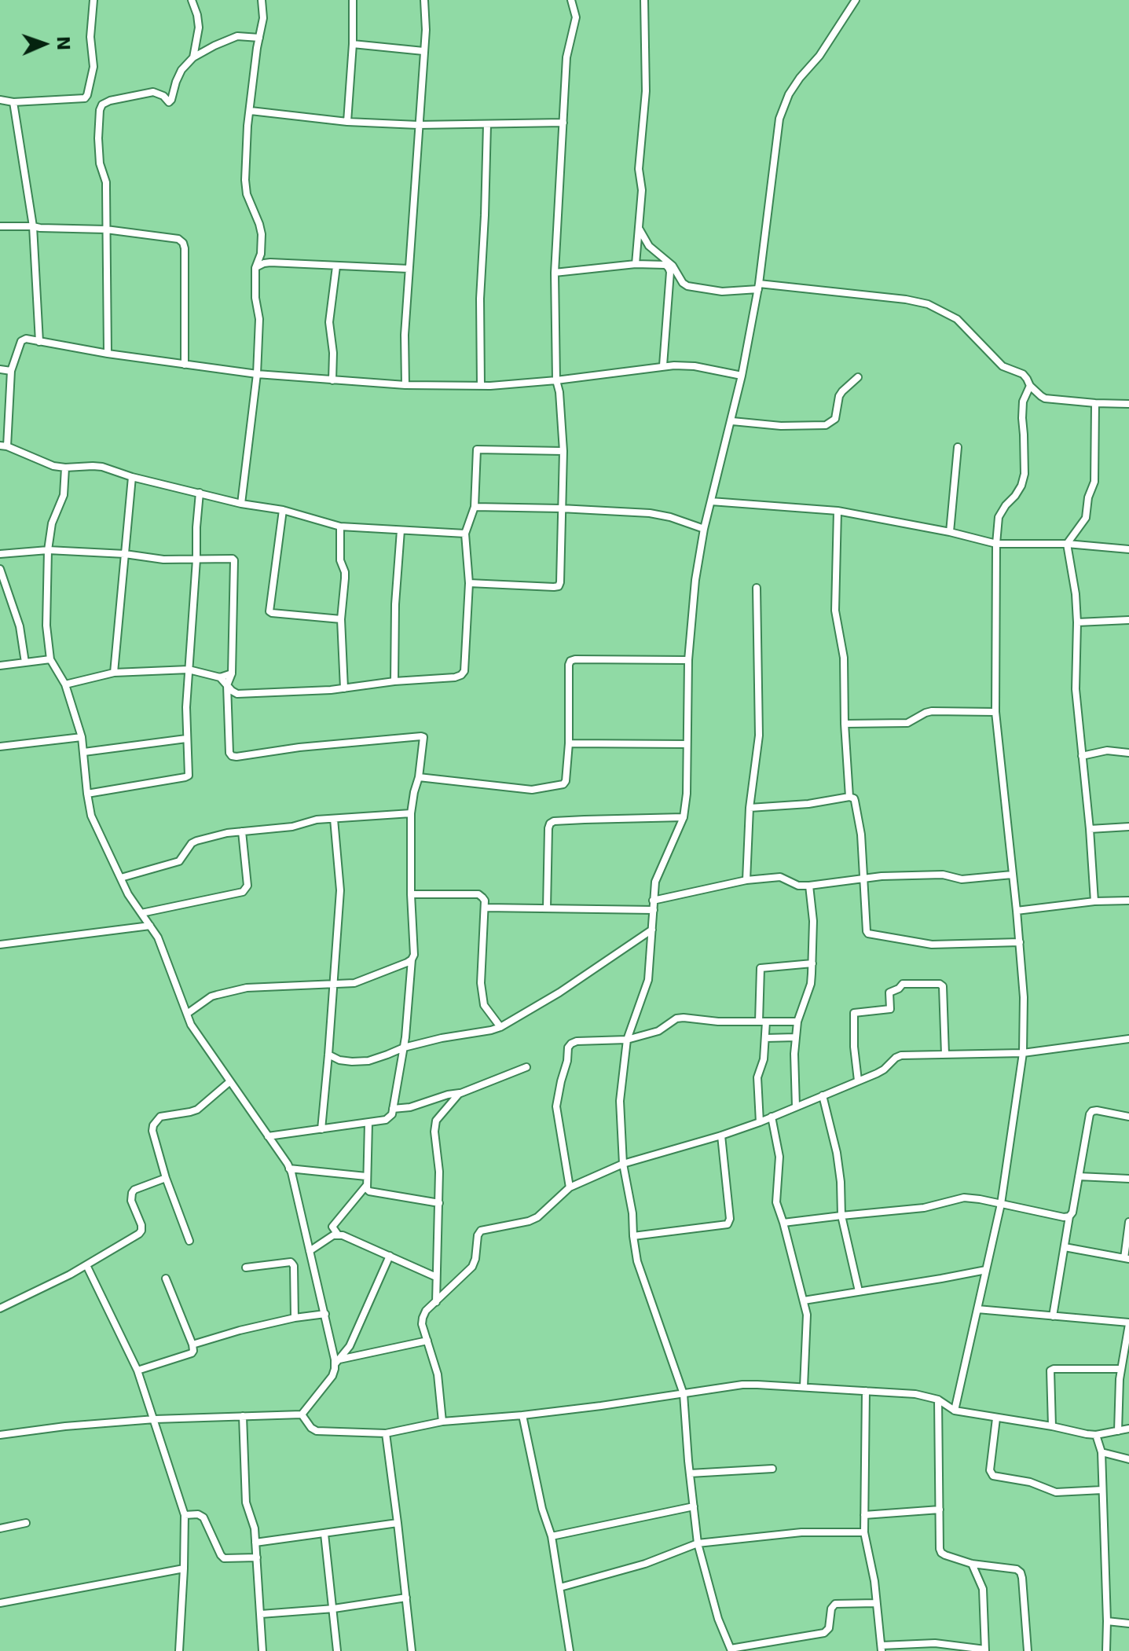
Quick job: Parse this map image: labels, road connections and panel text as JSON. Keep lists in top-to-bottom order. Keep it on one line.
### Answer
{"north":"right"}
